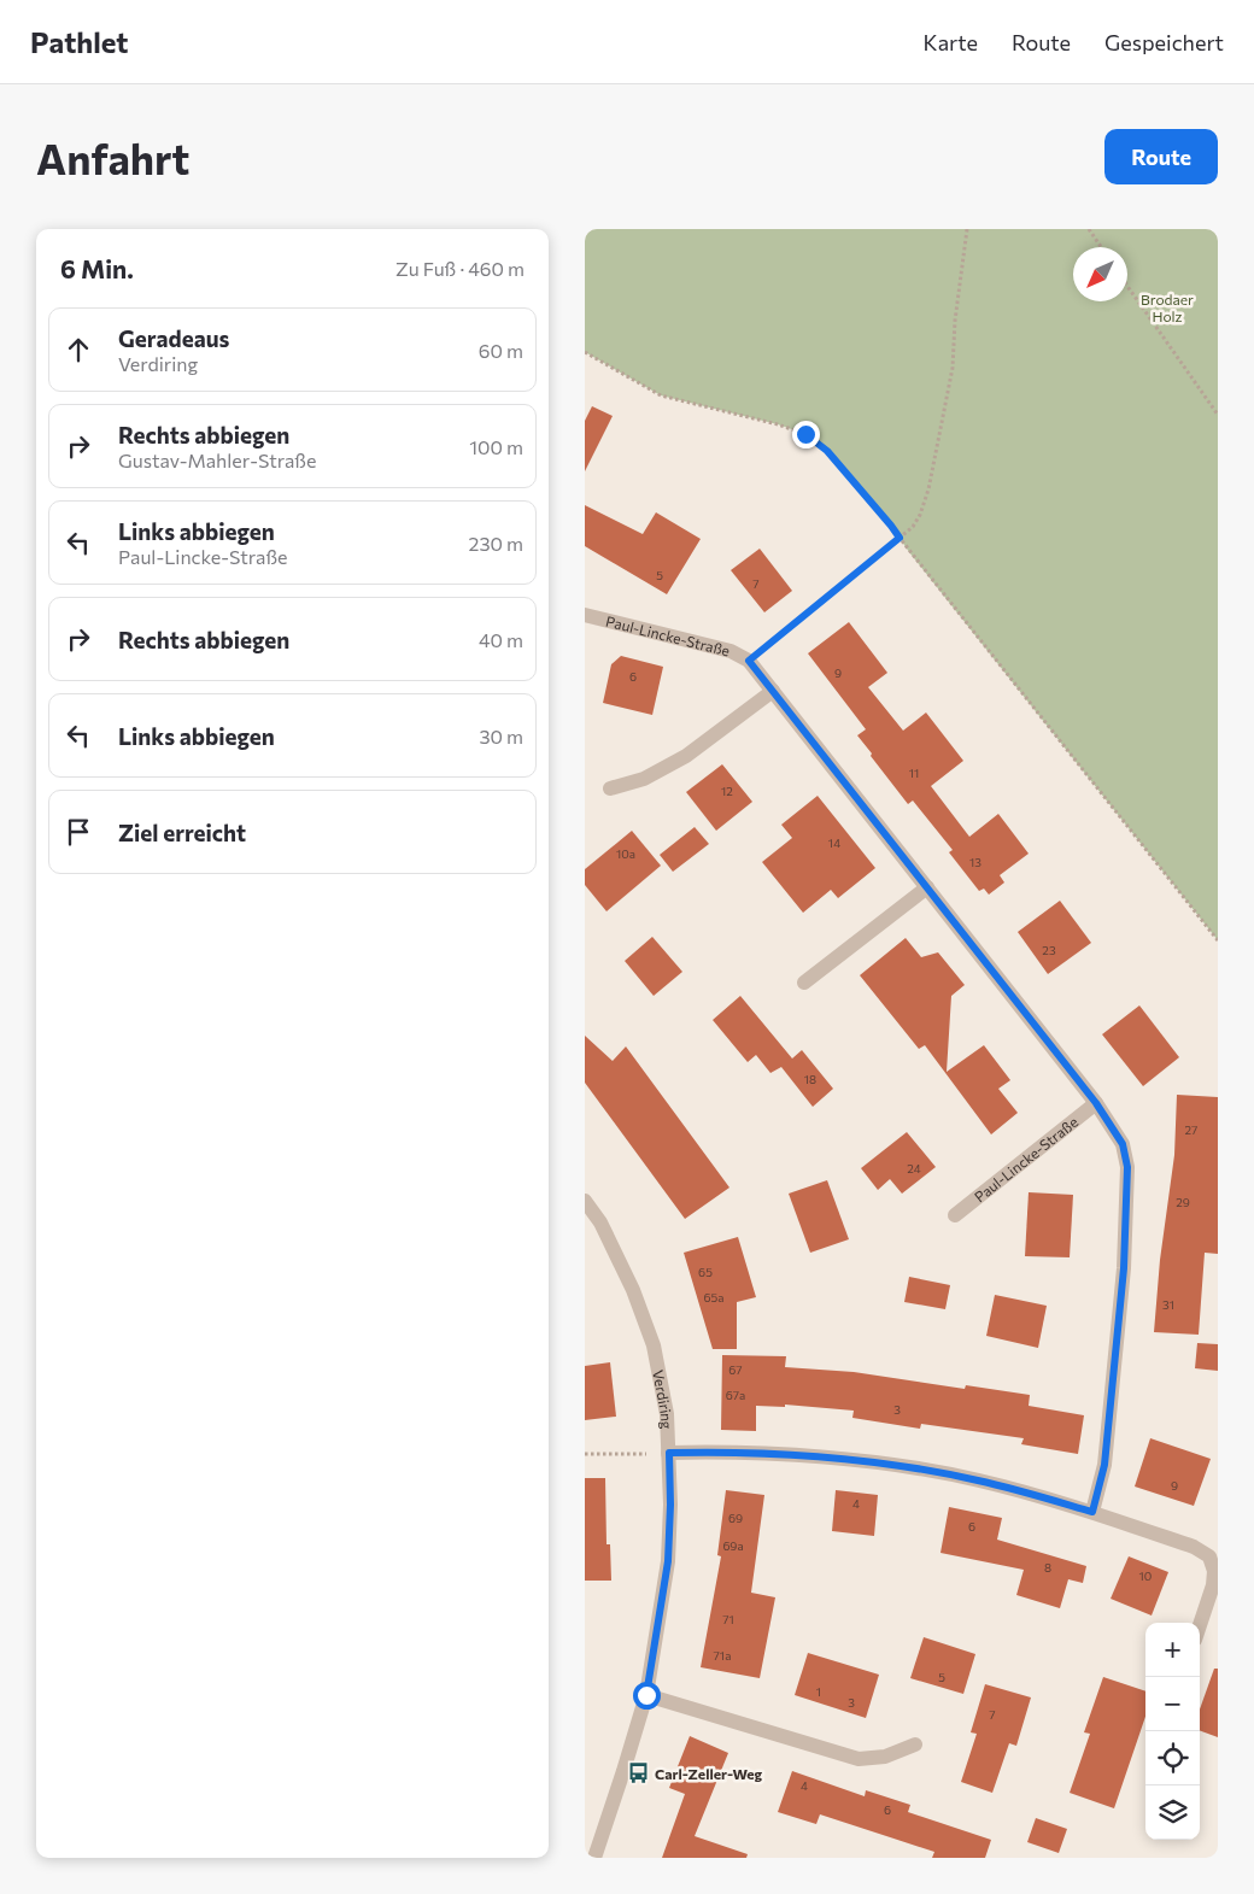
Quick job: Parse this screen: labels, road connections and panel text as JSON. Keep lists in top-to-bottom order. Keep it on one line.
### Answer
{"streets":{"street":["Paul-Lincke-Straße","Verdiring"]},"parks":["Brodaer Holz"],"places":{"bus stop":["Carl-Zeller-Weg"]},"house_numbers":["5","7","9","6","11","12","14","10a","13","23","18","27","24","29","65","65a","31","67","67a","3","9","4","69","6","69a","8","10","71","71a","5","1","3","7","4","6"],"north":"bottom left","page":{"header":"Pathlet","nav":["Karte","Route","Gespeichert"],"buttons":"Route","title":"Anfahrt","heading":["6 Min.","Zu Fuß · 460 m"],"list":[["Geradeaus","Verdiring","60 m"],["Rechts abbiegen","Gustav-Mahler-Straße","100 m"],["Links abbiegen","Paul-Lincke-Straße","230 m"],["Rechts abbiegen","40 m"],["Links abbiegen","30 m"],"Ziel erreicht"],"map_buttons":["+","−"]}}
